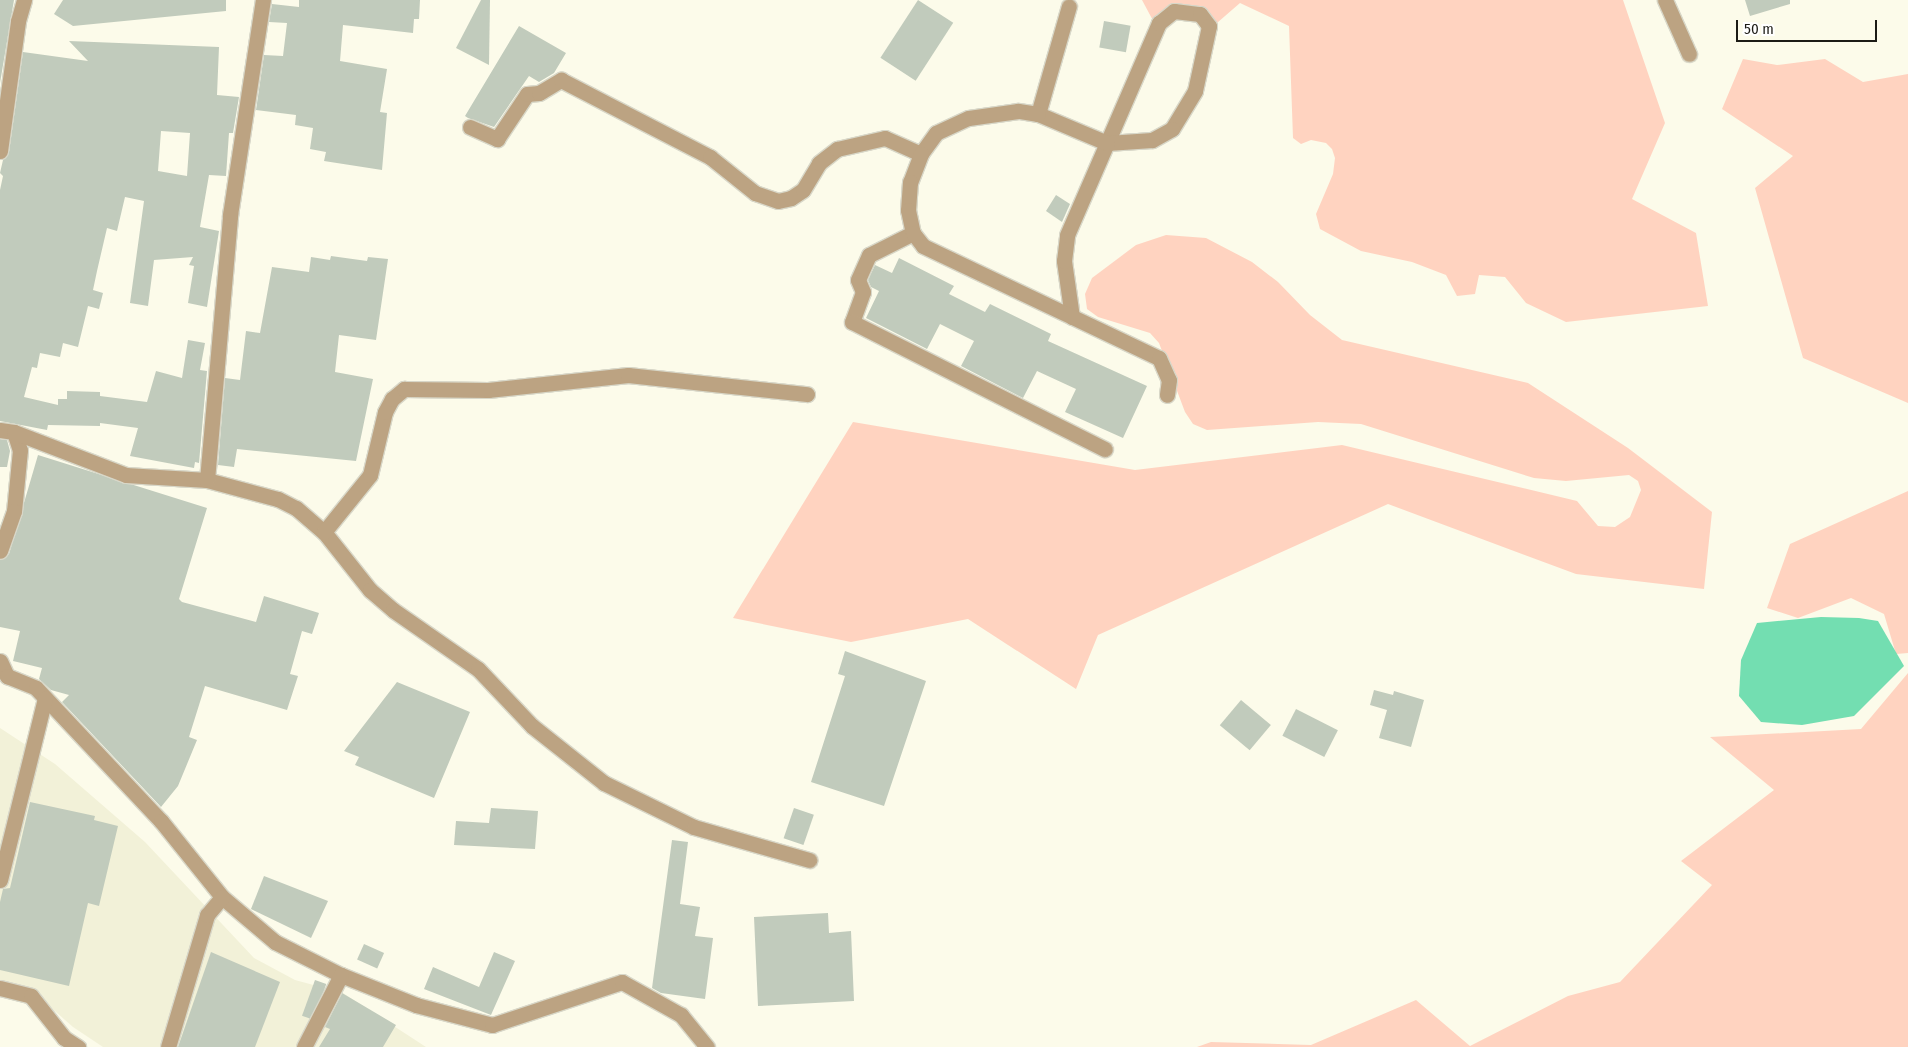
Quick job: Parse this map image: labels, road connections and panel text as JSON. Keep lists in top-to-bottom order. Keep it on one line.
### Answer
{"scale_bar":"50 m"}
